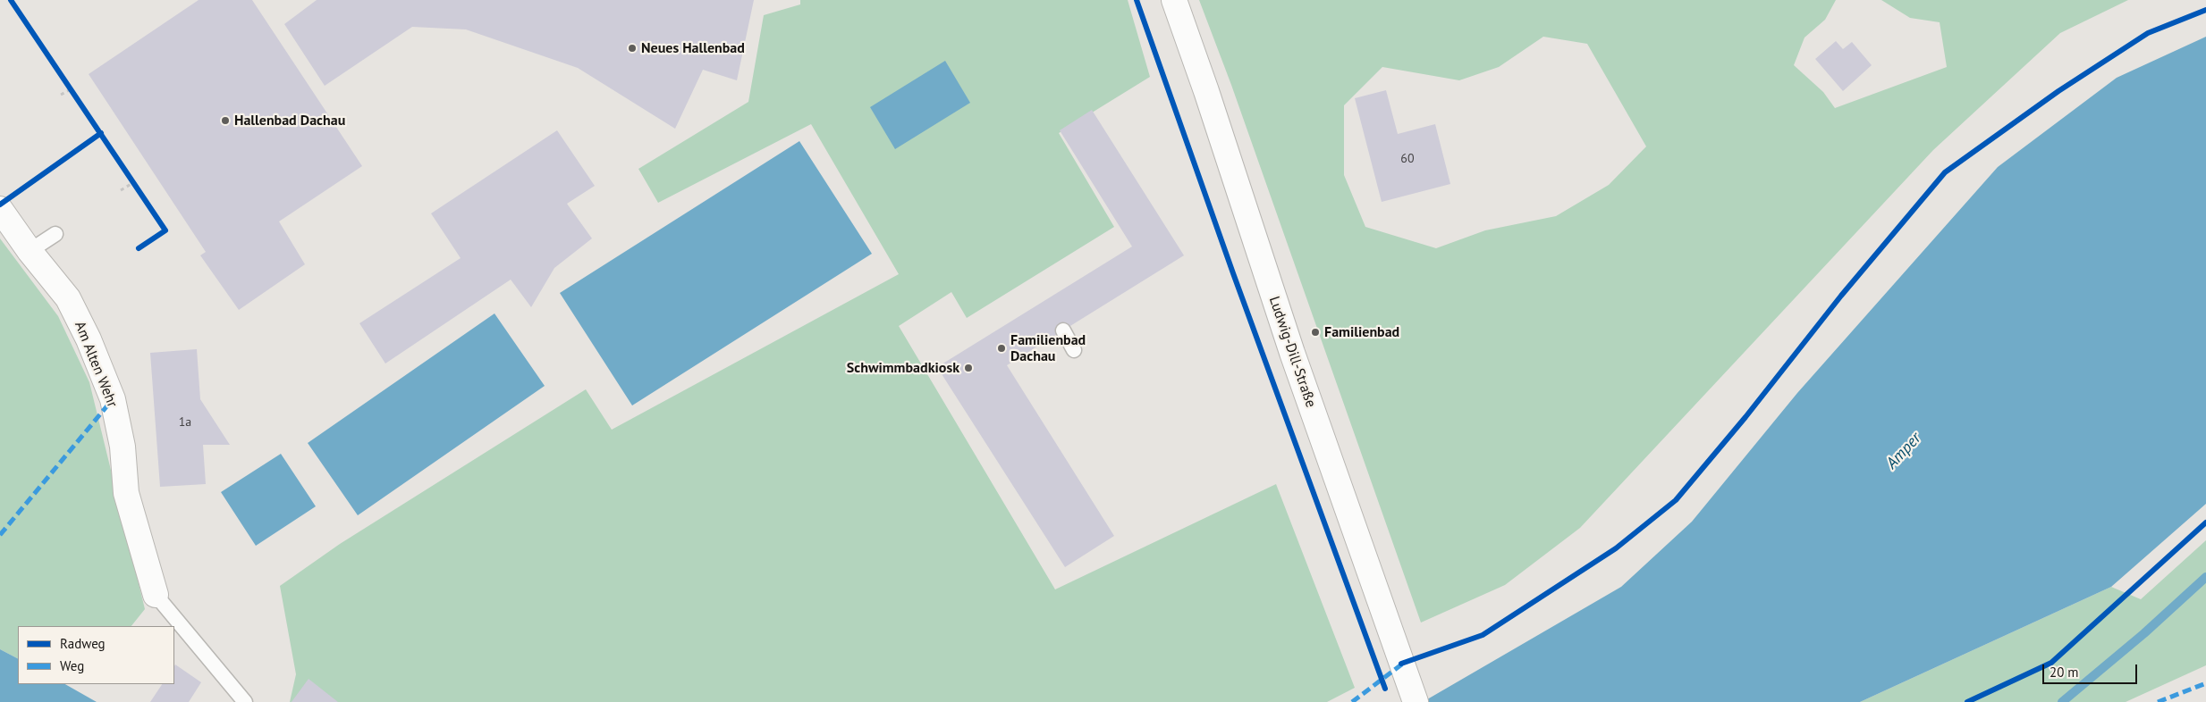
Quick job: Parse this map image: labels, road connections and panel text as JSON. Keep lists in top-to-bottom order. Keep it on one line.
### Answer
{"streets":{"street":["Ludwig-Dill-Straße","Am Alten Wehr"]},"water":["Amper"],"places":["Neues Hallenbad","Hallenbad Dachau","Familienbad","Familienbad Dachau","Schwimmbadkiosk"],"house_numbers":["60","1a"],"legend":["Radweg","Weg"],"scale_bar":"20 m"}
